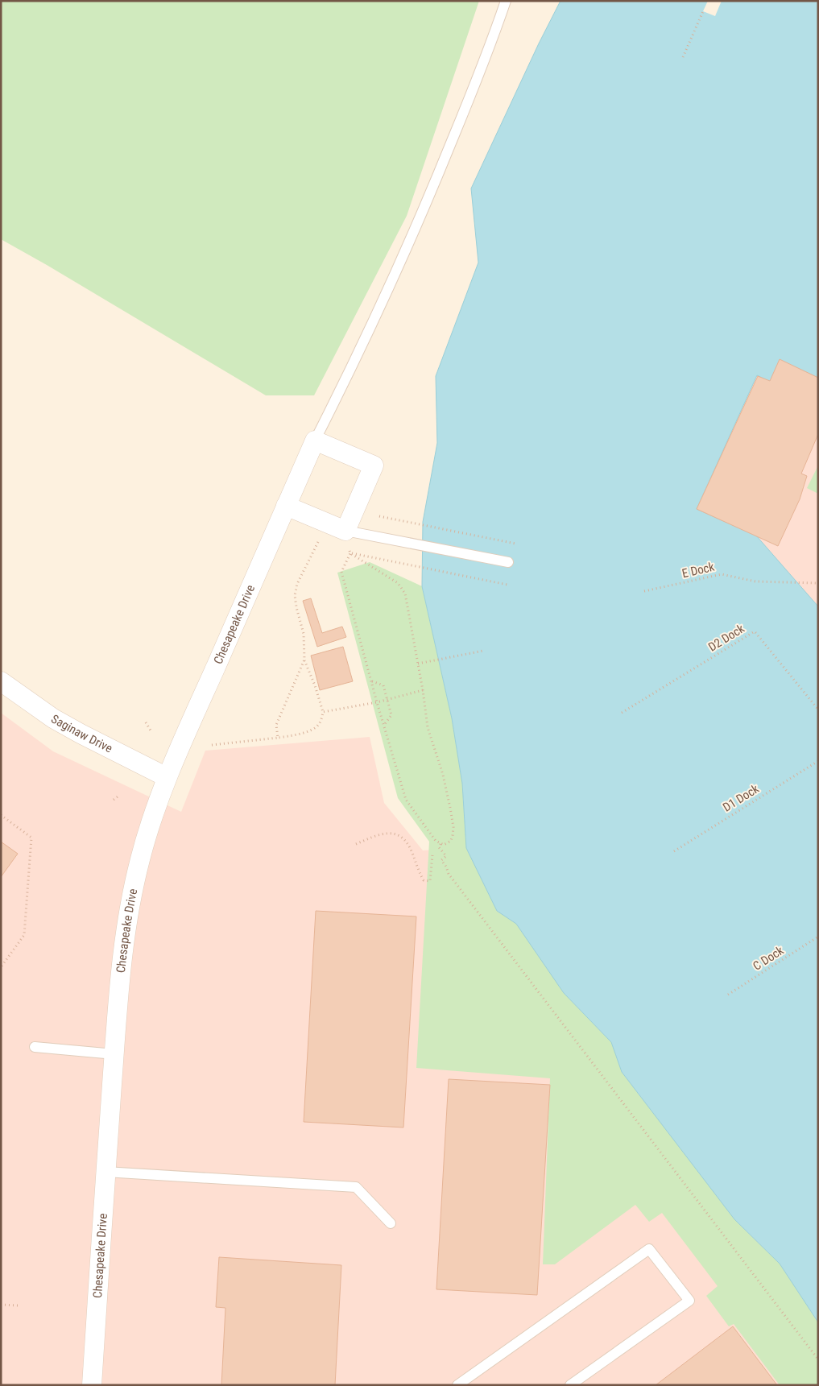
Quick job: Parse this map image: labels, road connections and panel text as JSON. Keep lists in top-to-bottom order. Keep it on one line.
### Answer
{"streets":{"street":["Chesapeake Drive","Saginaw Drive"],"path":["E Dock","D2 Dock","D1 Dock","C Dock"]},"crossings":[["Chesapeake Drive","Saginaw Drive"]]}
